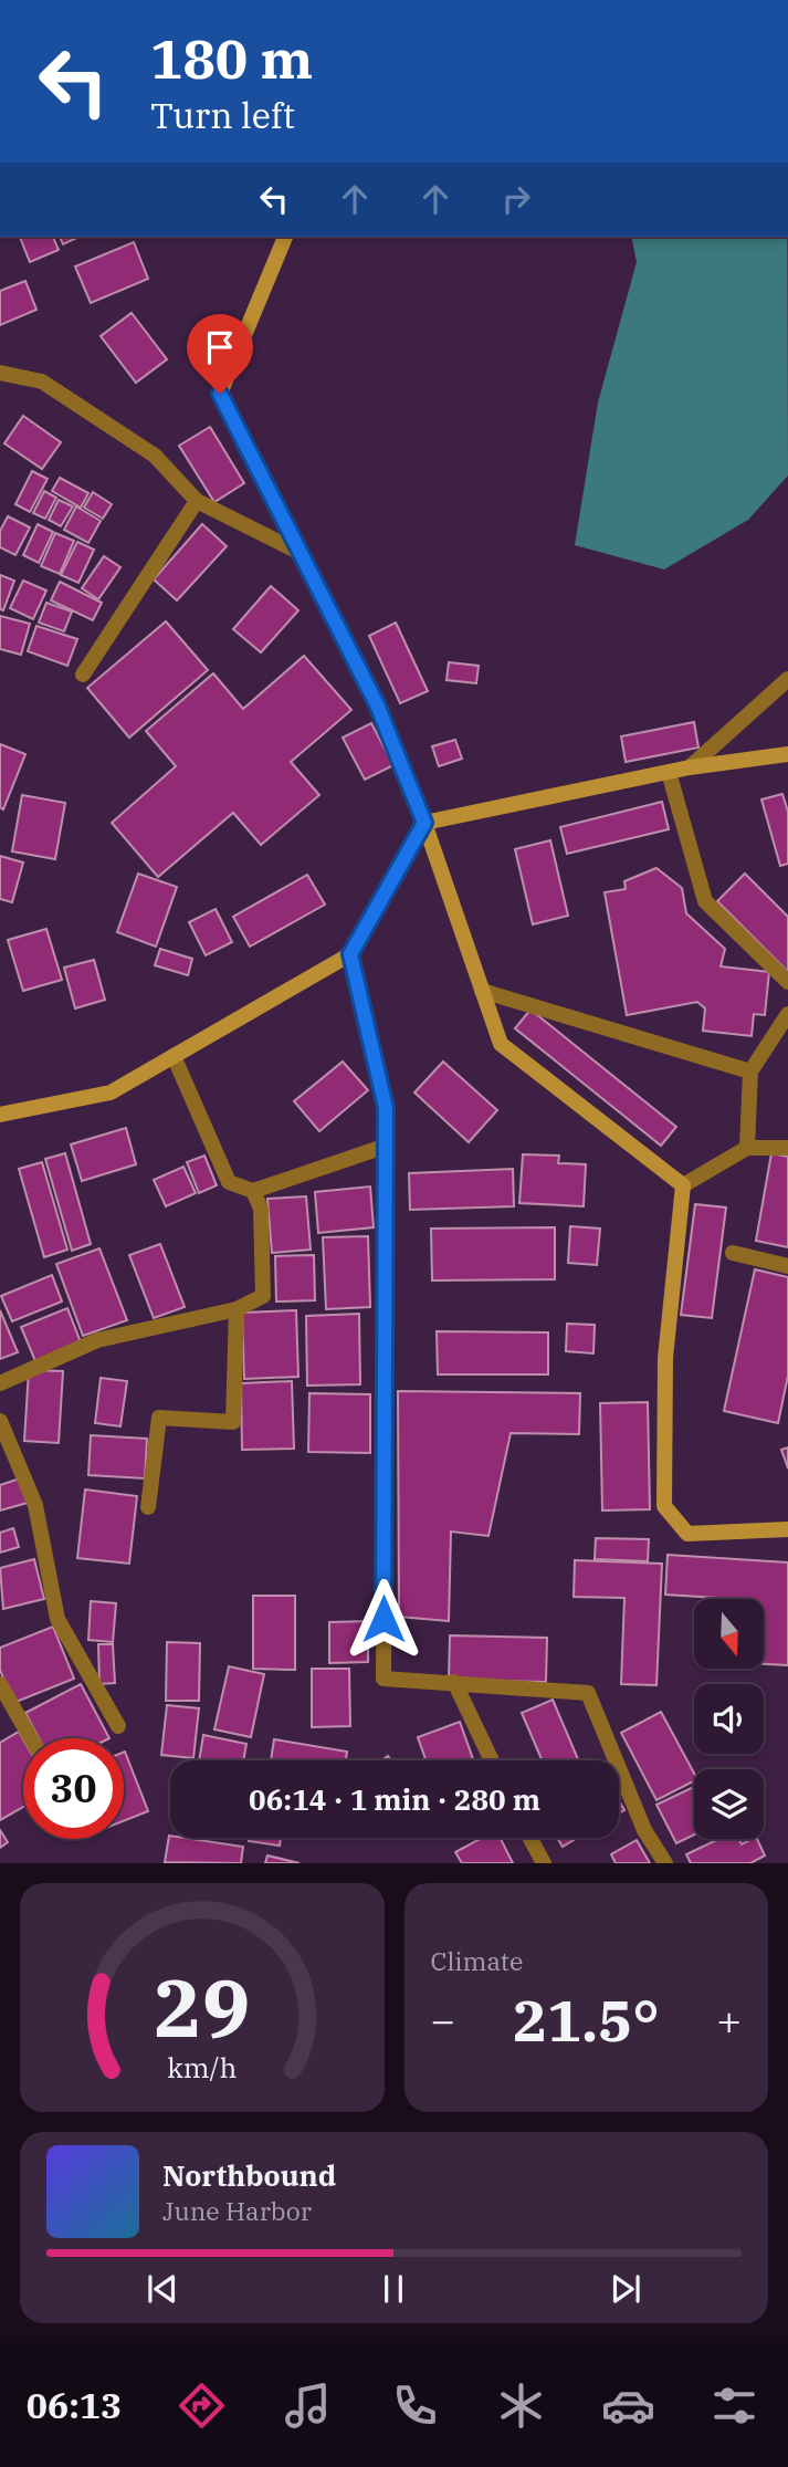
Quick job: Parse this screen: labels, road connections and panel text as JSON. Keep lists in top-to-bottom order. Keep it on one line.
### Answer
{"north":"bottom","page":{"turn":["180 m","Turn left"],"limit":"30","trip":"06:14 · 1 min · 280 m","tile":"Climate","heat":["−","21.5°","+"],"song":["Northbound","June Harbor"],"tabs":"06:13","gauge":["29","km/h"]}}
